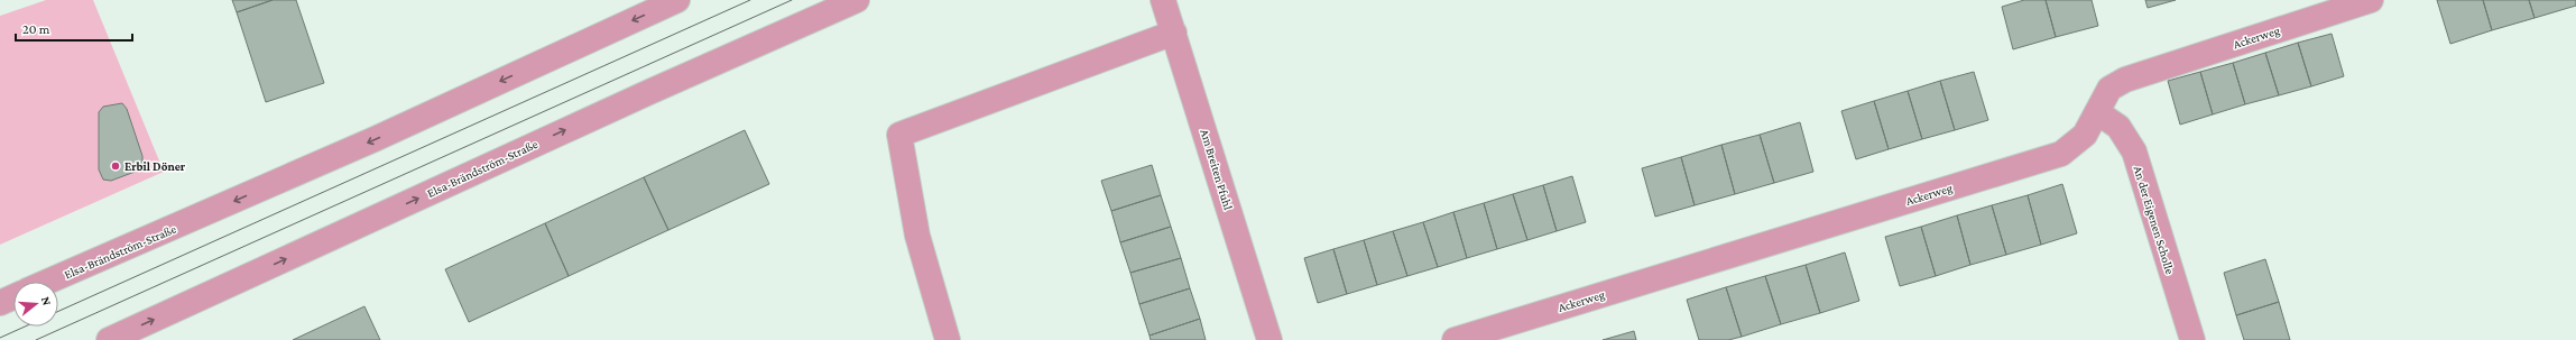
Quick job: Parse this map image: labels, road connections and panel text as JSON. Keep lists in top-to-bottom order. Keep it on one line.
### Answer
{"streets":{"street":["Ackerweg","Elsa-Brändström-Straße","Am Breiten Pfuhl","An der Eigenen Scholle"]},"crossings":[["Ackerweg","An der Eigenen Scholle"]],"places":["Erbil Döner"],"scale_bar":"20 m","north":"right"}
